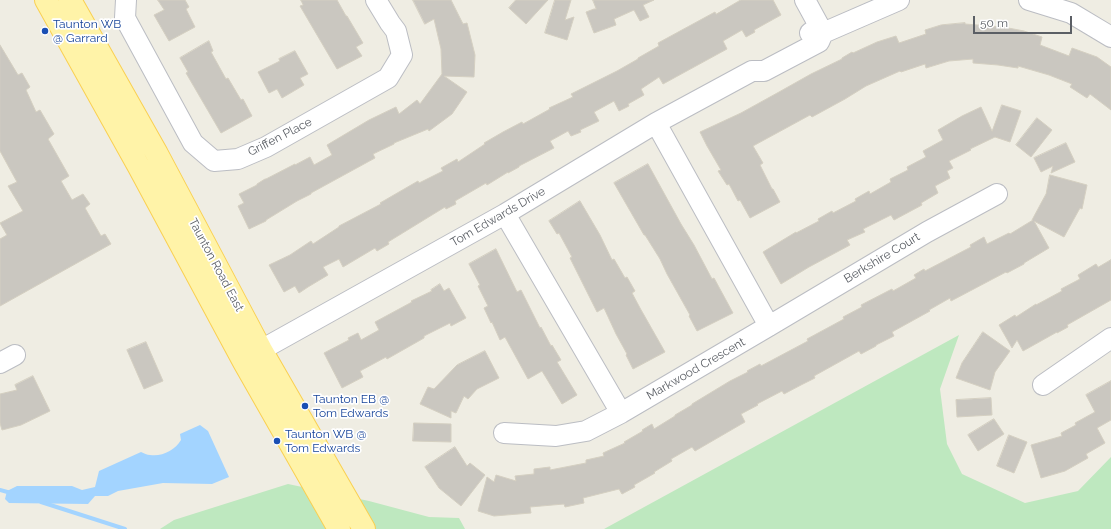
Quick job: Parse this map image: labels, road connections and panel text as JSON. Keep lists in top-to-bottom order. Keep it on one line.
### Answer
{"streets":{"main road":["Taunton Road East"],"street":["Griffen Place","Tom Edwards Drive","Berkshire Court","Markwood Crescent"]},"crossings":[["Tom Edwards Drive","Taunton Road East"],["Berkshire Court","Markwood Crescent"]],"places":["Taunton WB @ Garrard","Taunton EB @ Tom Edwards","Taunton WB @ Tom Edwards"],"scale_bar":"50 m"}
